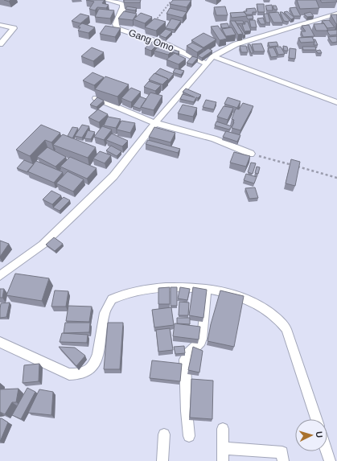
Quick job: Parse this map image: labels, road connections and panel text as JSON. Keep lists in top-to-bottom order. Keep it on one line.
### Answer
{"streets":{"street":["Gang Omo"]},"north":"right"}
